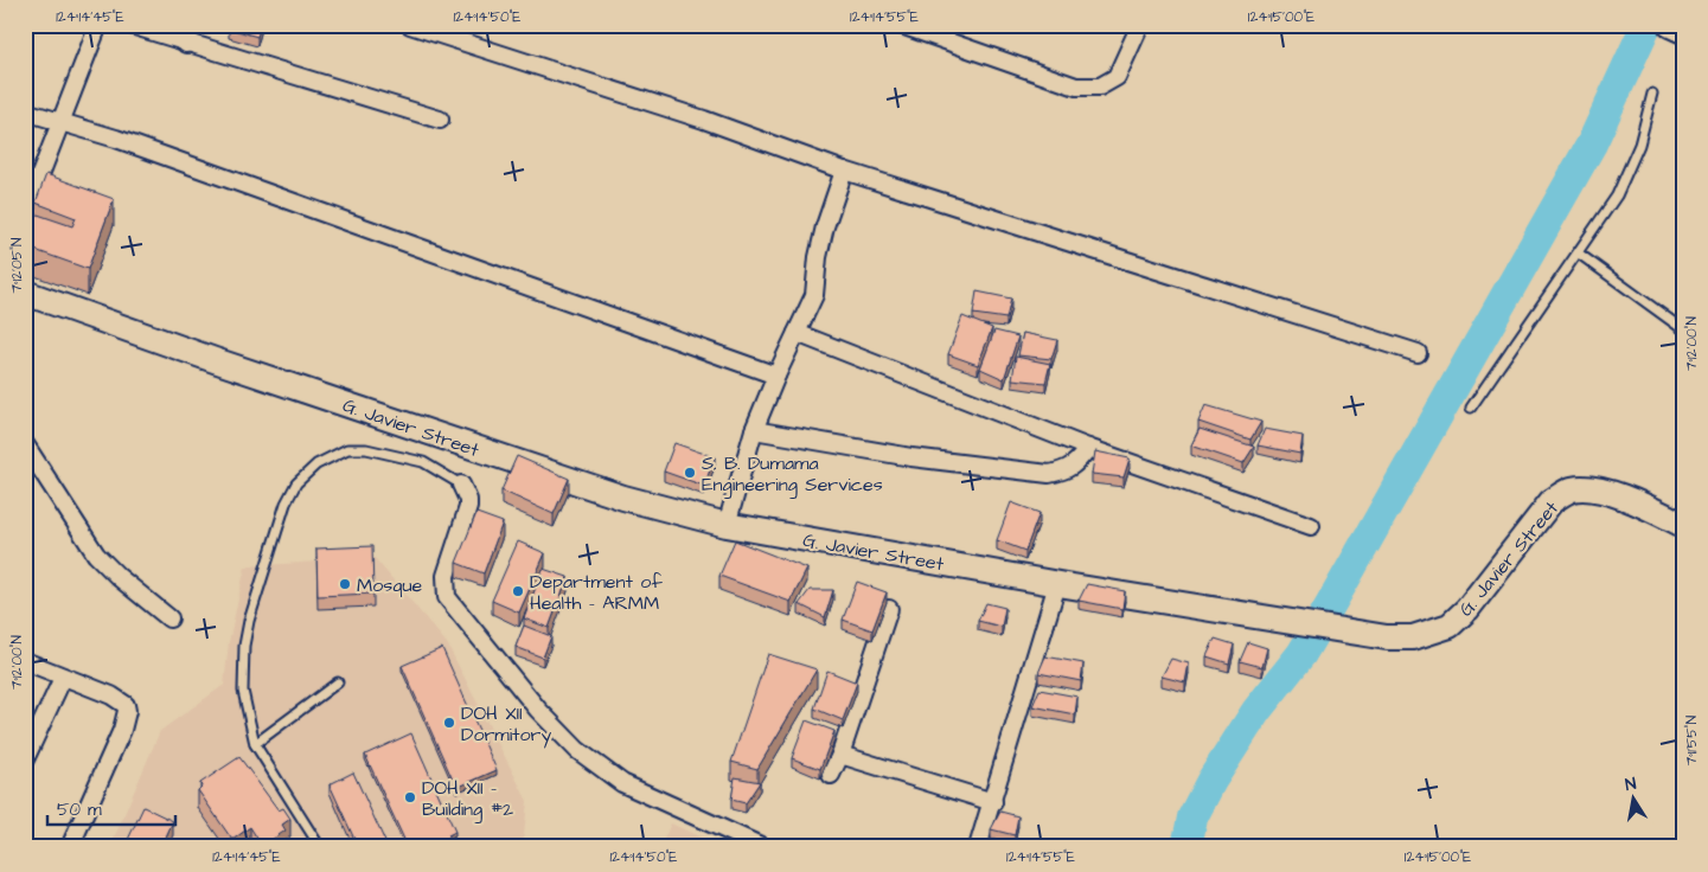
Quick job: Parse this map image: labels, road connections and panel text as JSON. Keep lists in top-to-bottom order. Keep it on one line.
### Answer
{"streets":{"street":["G. Javier Street"]},"places":["S. B. Dumama Engineering Services","Mosque","Department of Health - ARMM","DOH XII Dormitory","DOH XII - Building #2"],"scale_bar":"50 m","north":"top","coordinates":["124°14'45\"E","124°14'50\"E","124°14'55\"E","124°15'00\"E","7°12'05\"N","7°12'00\"N","7°11'55\"N"]}
